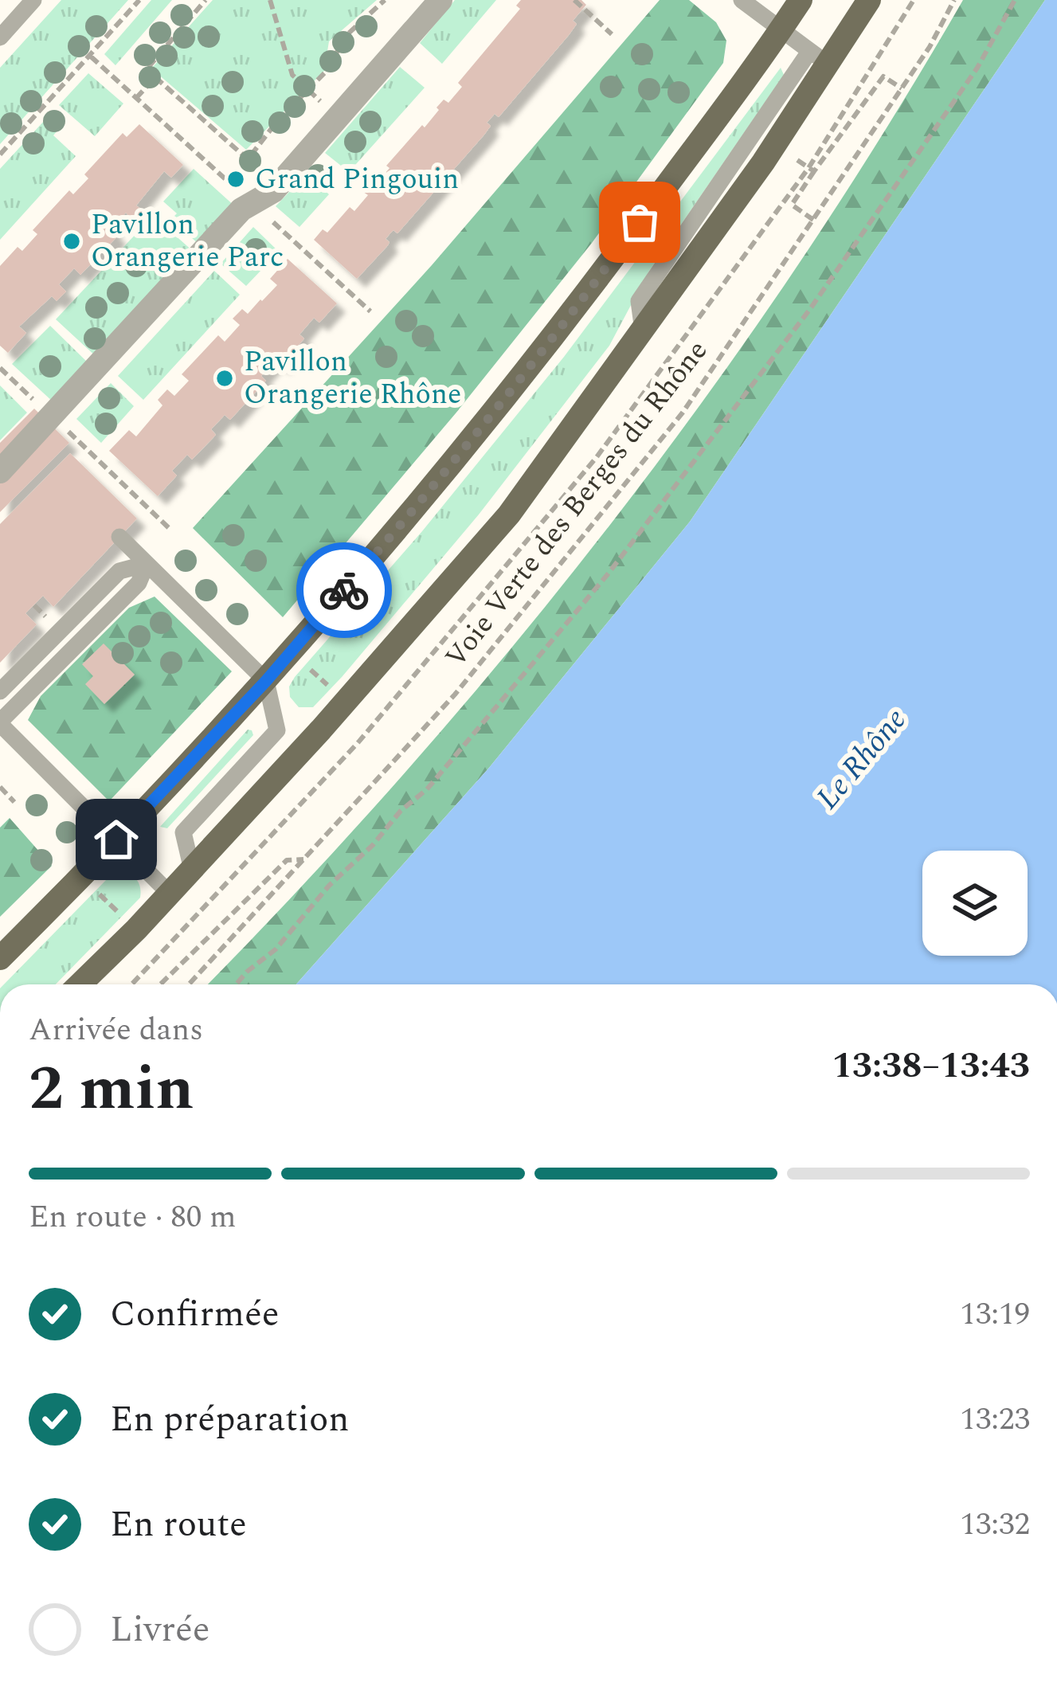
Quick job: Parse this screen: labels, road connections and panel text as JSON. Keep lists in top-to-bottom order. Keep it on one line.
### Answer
{"streets":{"path":["Voie Verte des Berges du Rhône"]},"water":["Le Rhône"],"places":["Grand Pingouin","Pavillon Orangerie Parc","Pavillon Orangerie Rhône"],"page":{"heading":["2 min","Arrivée dans","13:38–13:43"],"bar":"En route · 80 m","list":[["Confirmée","13:19"],["En préparation","13:23"],["En route","13:32"],"Livrée"]}}
